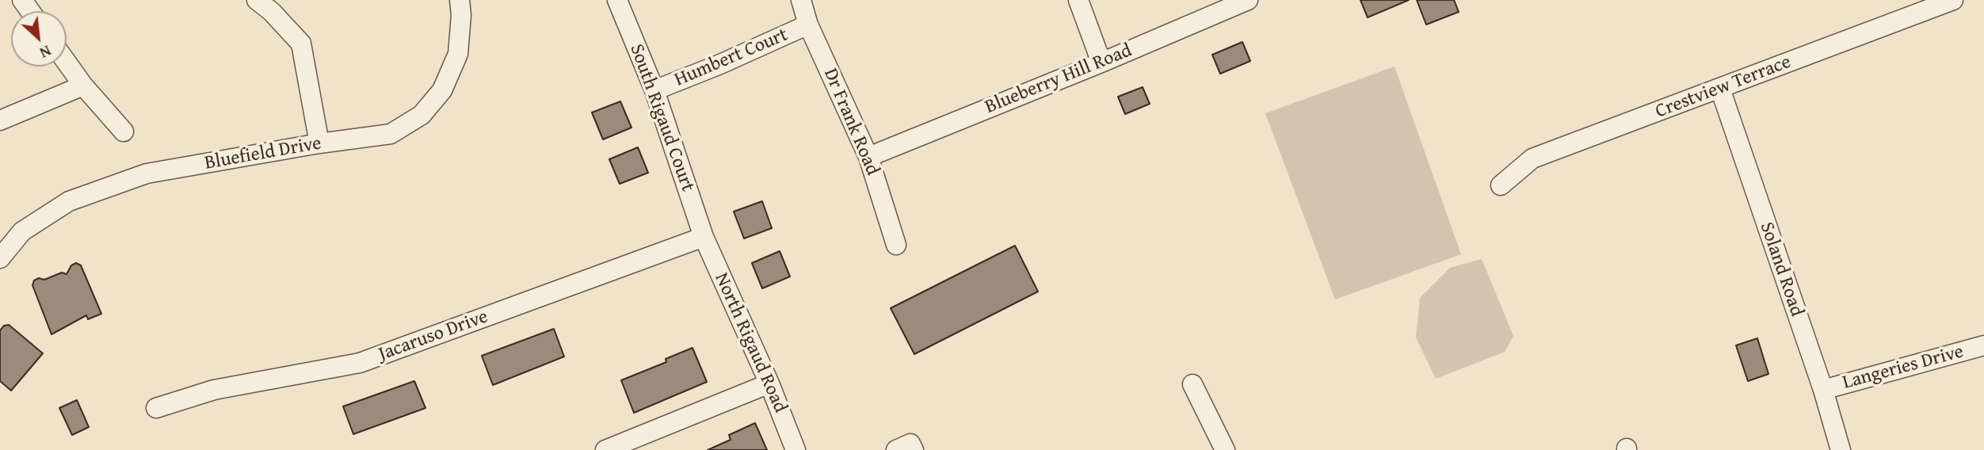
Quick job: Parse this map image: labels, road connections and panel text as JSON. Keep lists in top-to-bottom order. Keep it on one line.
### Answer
{"streets":{"street":["Humbert Court","Blueberry Hill Road","Crestview Terrace","South Rigaud Court","Dr Frank Road","Bluefield Drive","Soland Road","Jacaruso Drive","North Rigaud Road","Langeries Drive"]},"crossings":[["Humbert Court","South Rigaud Court"],["Humbert Court","Dr Frank Road"],["Blueberry Hill Road","Dr Frank Road"],["Crestview Terrace","Soland Road"],["South Rigaud Court","Jacaruso Drive"],["South Rigaud Court","North Rigaud Road"],["Soland Road","Langeries Drive"],["Jacaruso Drive","North Rigaud Road"]],"north":"bottom right"}
